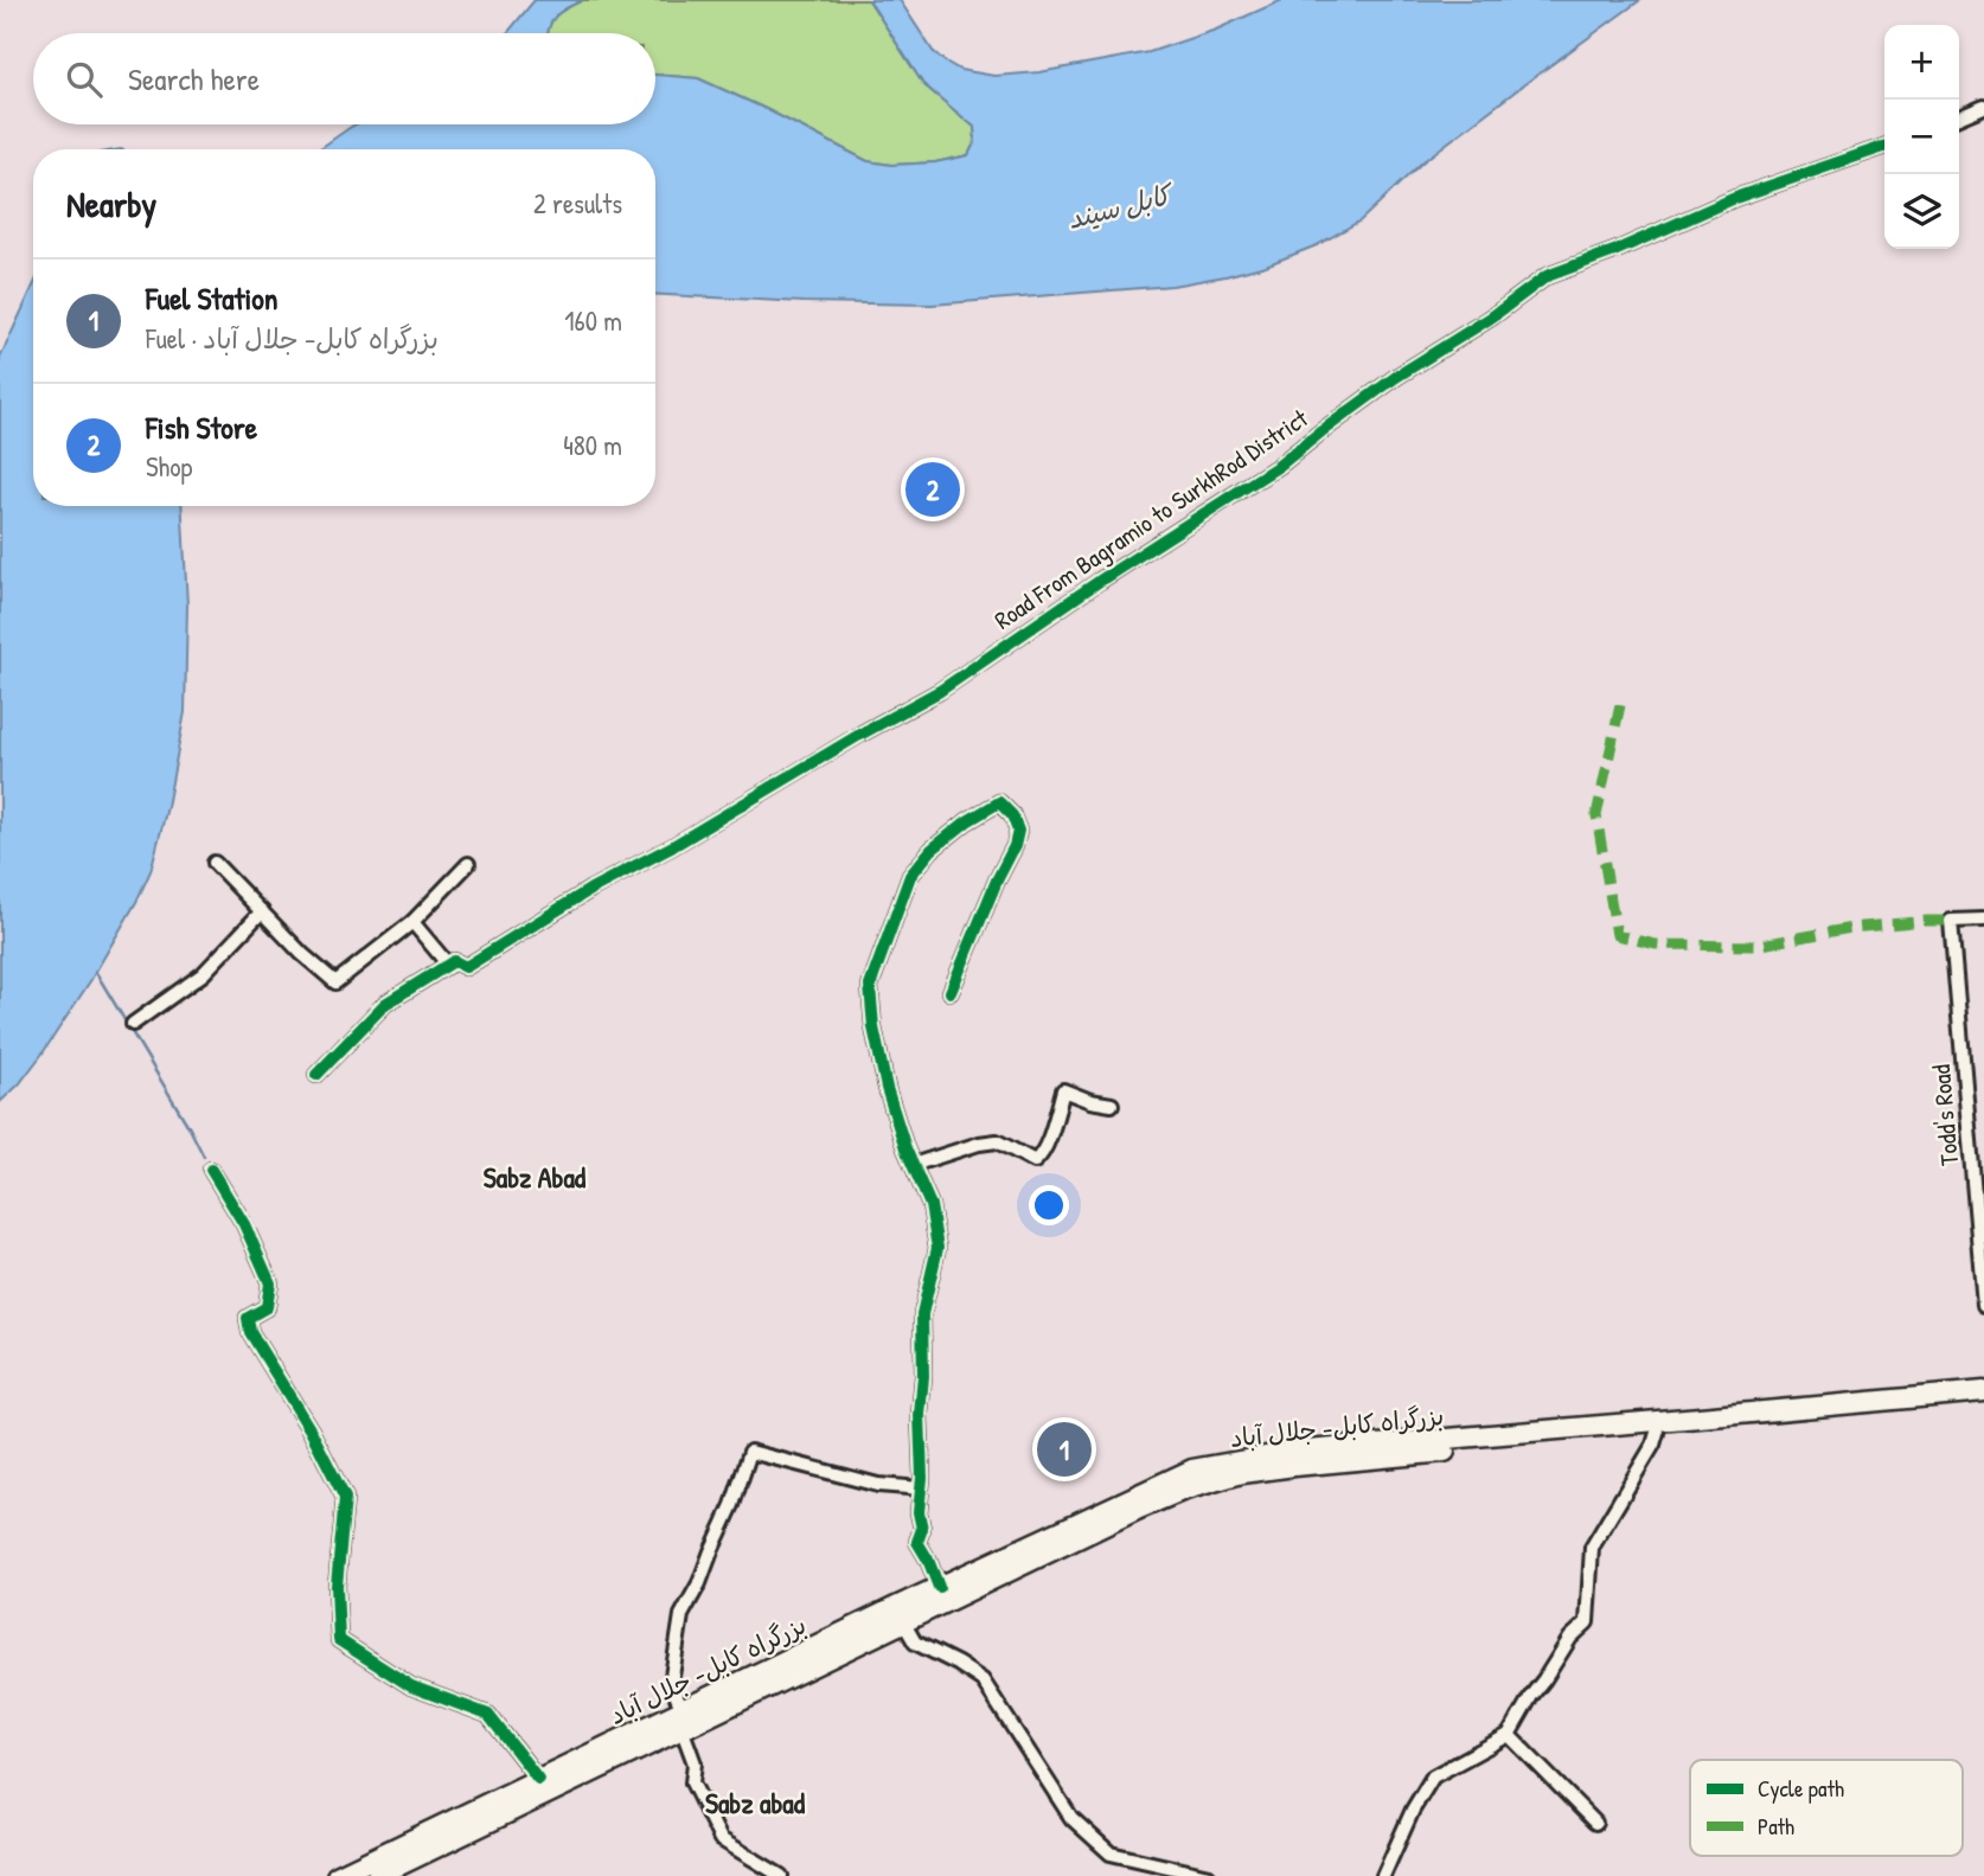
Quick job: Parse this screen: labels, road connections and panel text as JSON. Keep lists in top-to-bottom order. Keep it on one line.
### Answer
{"streets":{"highway":["بزرگراه کابل- جلال آباد"],"street":["Road From Bagramio to SurkhRod District","Todd's Road"]},"districts":["Sabz Abad","Sabz abad"],"water":["کابل سيند"],"legend":["Cycle path","Path"],"page":{"map_buttons":["+","−"],"search":"Search here","heading":["Nearby","2 results"],"list":[{"mark":"1","name":"Fuel Station","note":"Fuel · بزرگراه کابل- جلال آباد","value":"160 m"},{"mark":"2","name":"Fish Store","note":"Shop","value":"480 m"}],"pins":["2","1"]}}
